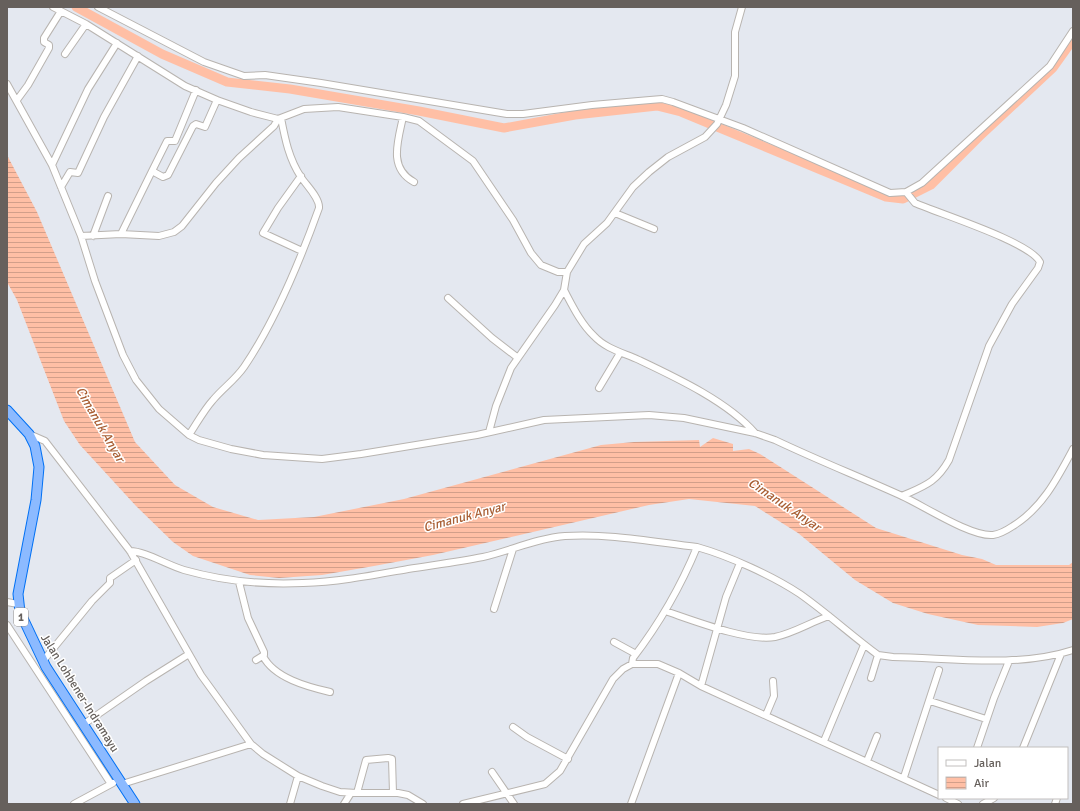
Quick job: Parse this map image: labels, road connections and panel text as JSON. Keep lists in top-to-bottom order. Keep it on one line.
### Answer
{"streets":{"highway":["1","Jalan Lohbener-Indramayu"]},"water":["Cimanuk Anyar"],"legend":["Jalan","Air"]}
